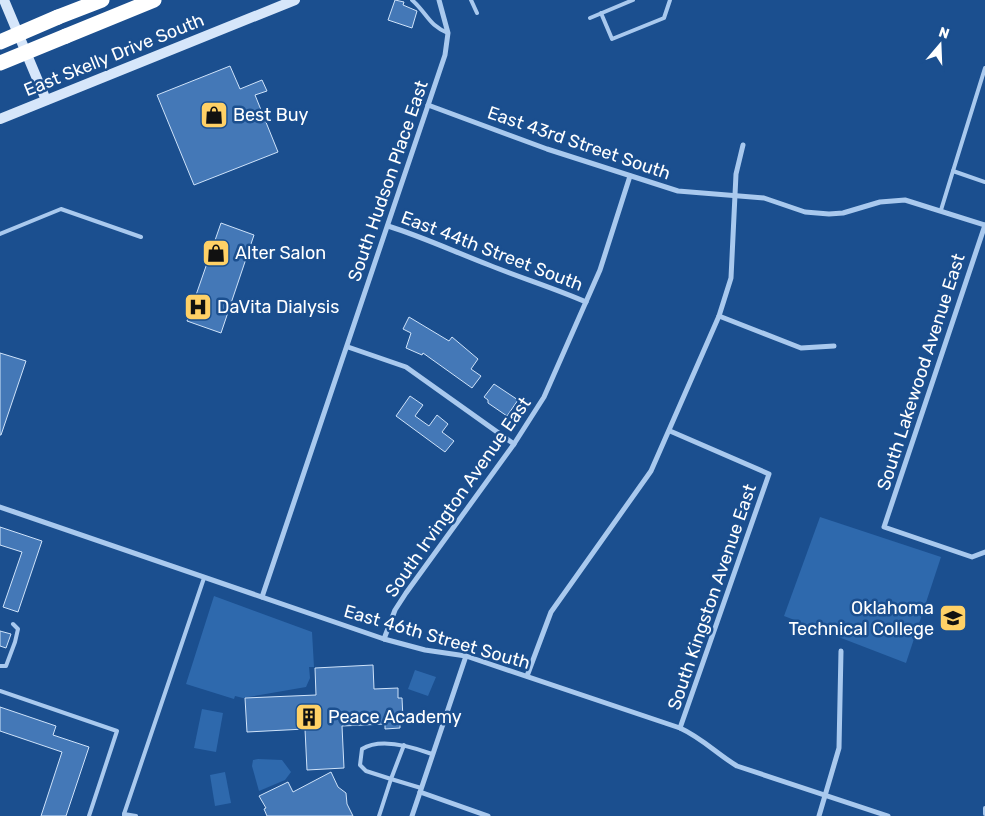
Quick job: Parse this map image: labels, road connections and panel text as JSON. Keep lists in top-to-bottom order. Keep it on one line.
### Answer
{"streets":{"main road":["East Skelly Drive South"],"street":["East 43rd Street South","South Hudson Place East","East 44th Street South","South Lakewood Avenue East","South Irvington Avenue East","South Kingston Avenue East","East 46th Street South"]},"crossings":[["East 43rd Street South","South Hudson Place East"],["East 43rd Street South","South Lakewood Avenue East"],["East 43rd Street South","South Irvington Avenue East"],["South Hudson Place East","East 44th Street South"],["South Hudson Place East","East 46th Street South"],["East 44th Street South","South Irvington Avenue East"],["South Irvington Avenue East","East 46th Street South"],["South Kingston Avenue East","East 46th Street South"]],"places":{"shop":["Best Buy","Alter Salon"],"hospital":["DaVita Dialysis"],"school or university":["Oklahoma Technical College"],"building":["Peace Academy"]},"north":"top"}
